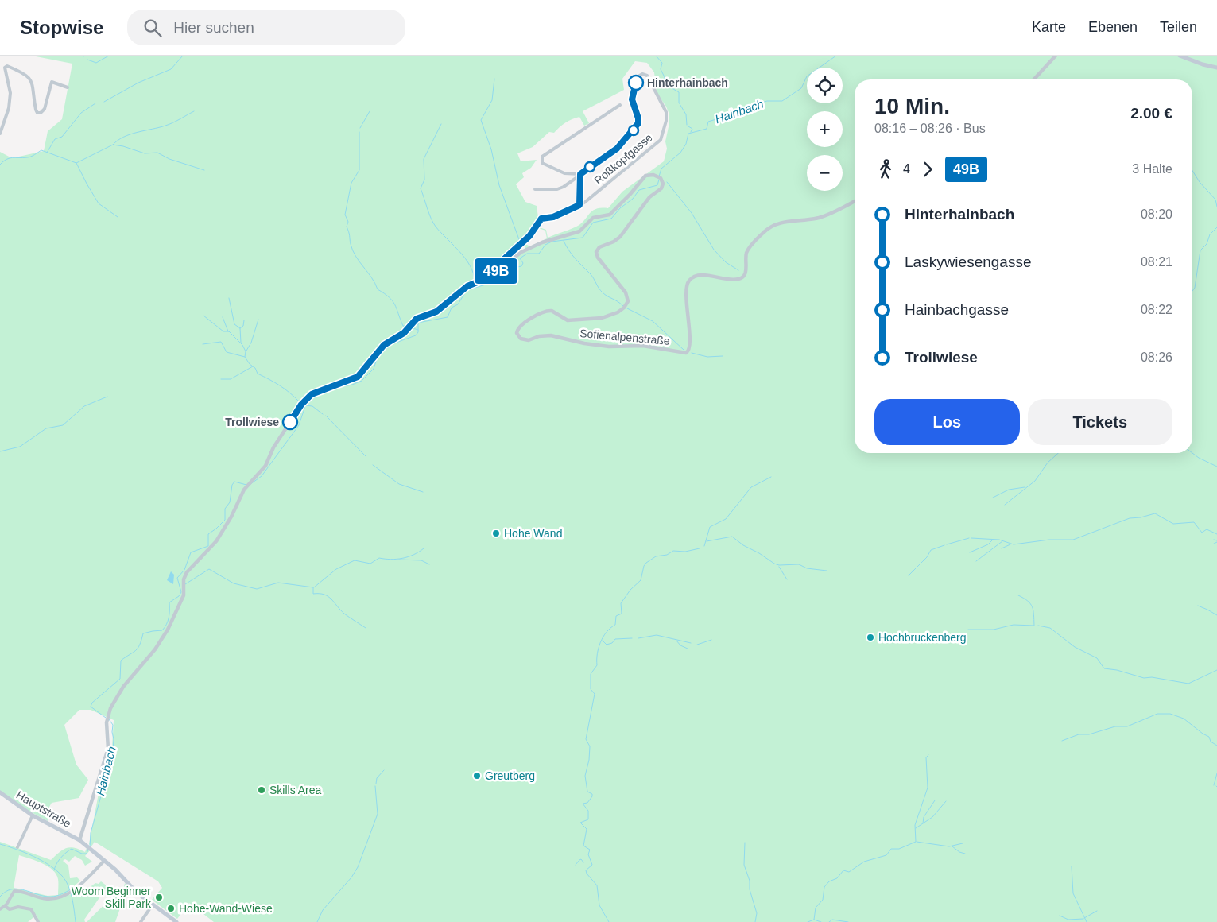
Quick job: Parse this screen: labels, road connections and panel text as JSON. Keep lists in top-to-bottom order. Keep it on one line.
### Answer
{"streets":{"main road":["Hauptstraße"],"street":["Roßkopfgasse","Sofienalpenstraße"]},"crossings":[["Roßkopfgasse","Sofienalpenstraße"],["Sofienalpenstraße","Hauptstraße"]],"water":["Hainbach"],"places":["Hinterhainbach","Trollwiese","Hohe Wand","Hochbruckenberg","Greutberg","Skills Area","Woom Beginner Skill Park","Hohe-Wand-Wiese"],"lines":["bus line 49B"],"page":{"header":"Stopwise","search":"Hier suchen","nav":["Karte","Ebenen","Teilen"],"on_map":"49B","map_buttons":["+","−"],"heading":["10 Min.","08:16 – 08:26 · Bus","2.00 €"],"legs":["4","49B","3 Halte"],"list":[{"name":"Hinterhainbach","value":"08:20"},{"name":"Laskywiesengasse","value":"08:21"},{"name":"Hainbachgasse","value":"08:22"},{"name":"Trollwiese","value":"08:26"}],"buttons":["Los","Tickets"]}}
